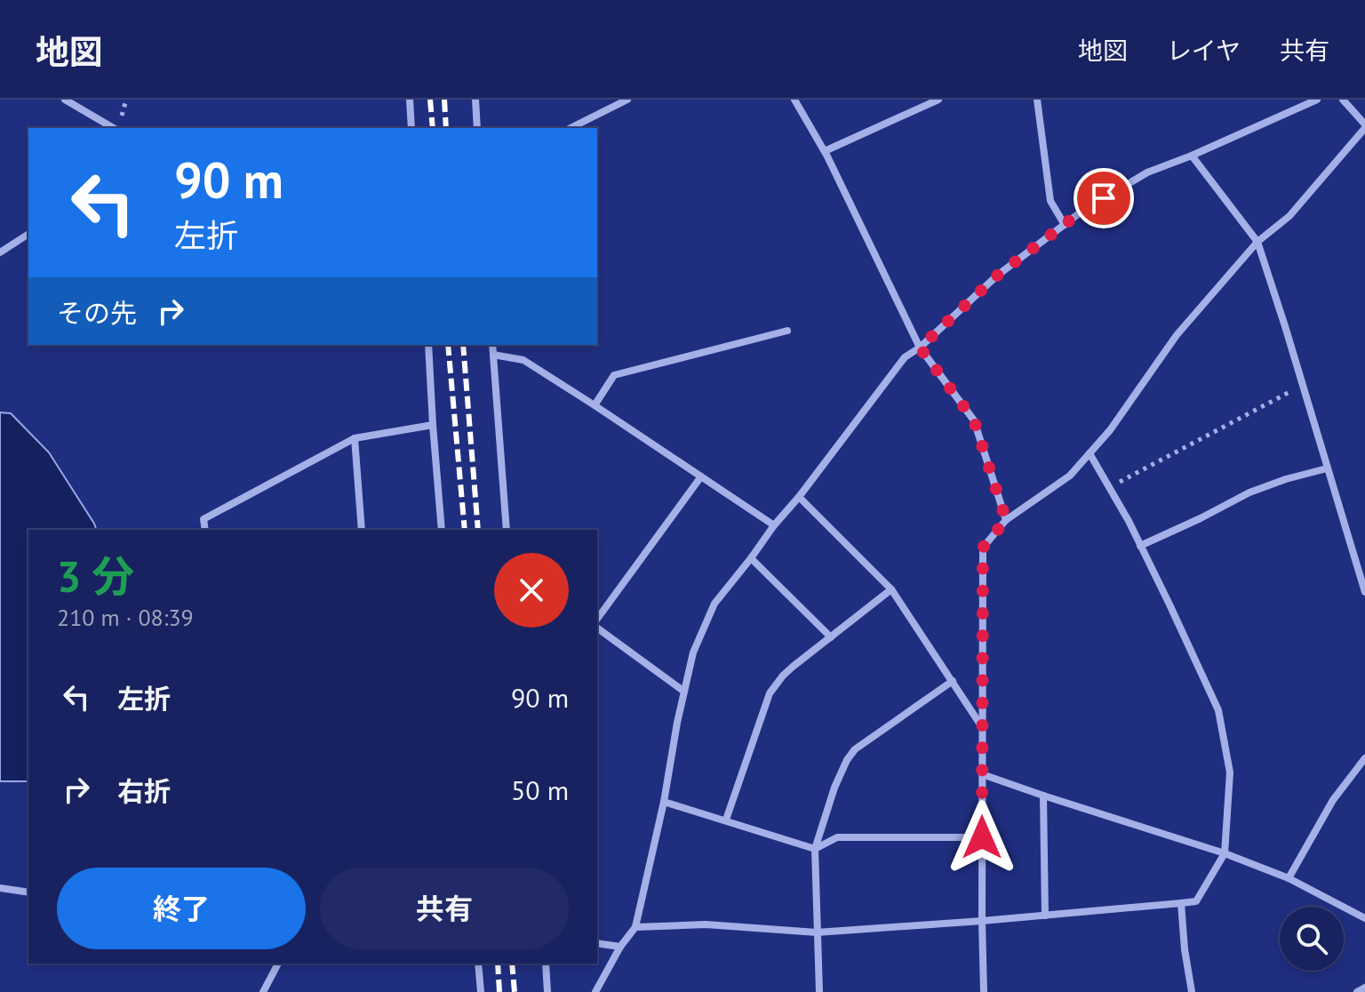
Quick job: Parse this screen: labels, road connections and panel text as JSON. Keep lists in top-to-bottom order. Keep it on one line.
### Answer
{"page":{"header":"地図","nav":["地図","レイヤ","共有"],"turn":["90 m","左折"],"then":"その先","heading":["3 分","210 m · 08:39"],"list":[{"name":"左折","value":"90 m"},{"name":"右折","value":"50 m"}],"buttons":["終了","共有"]}}
